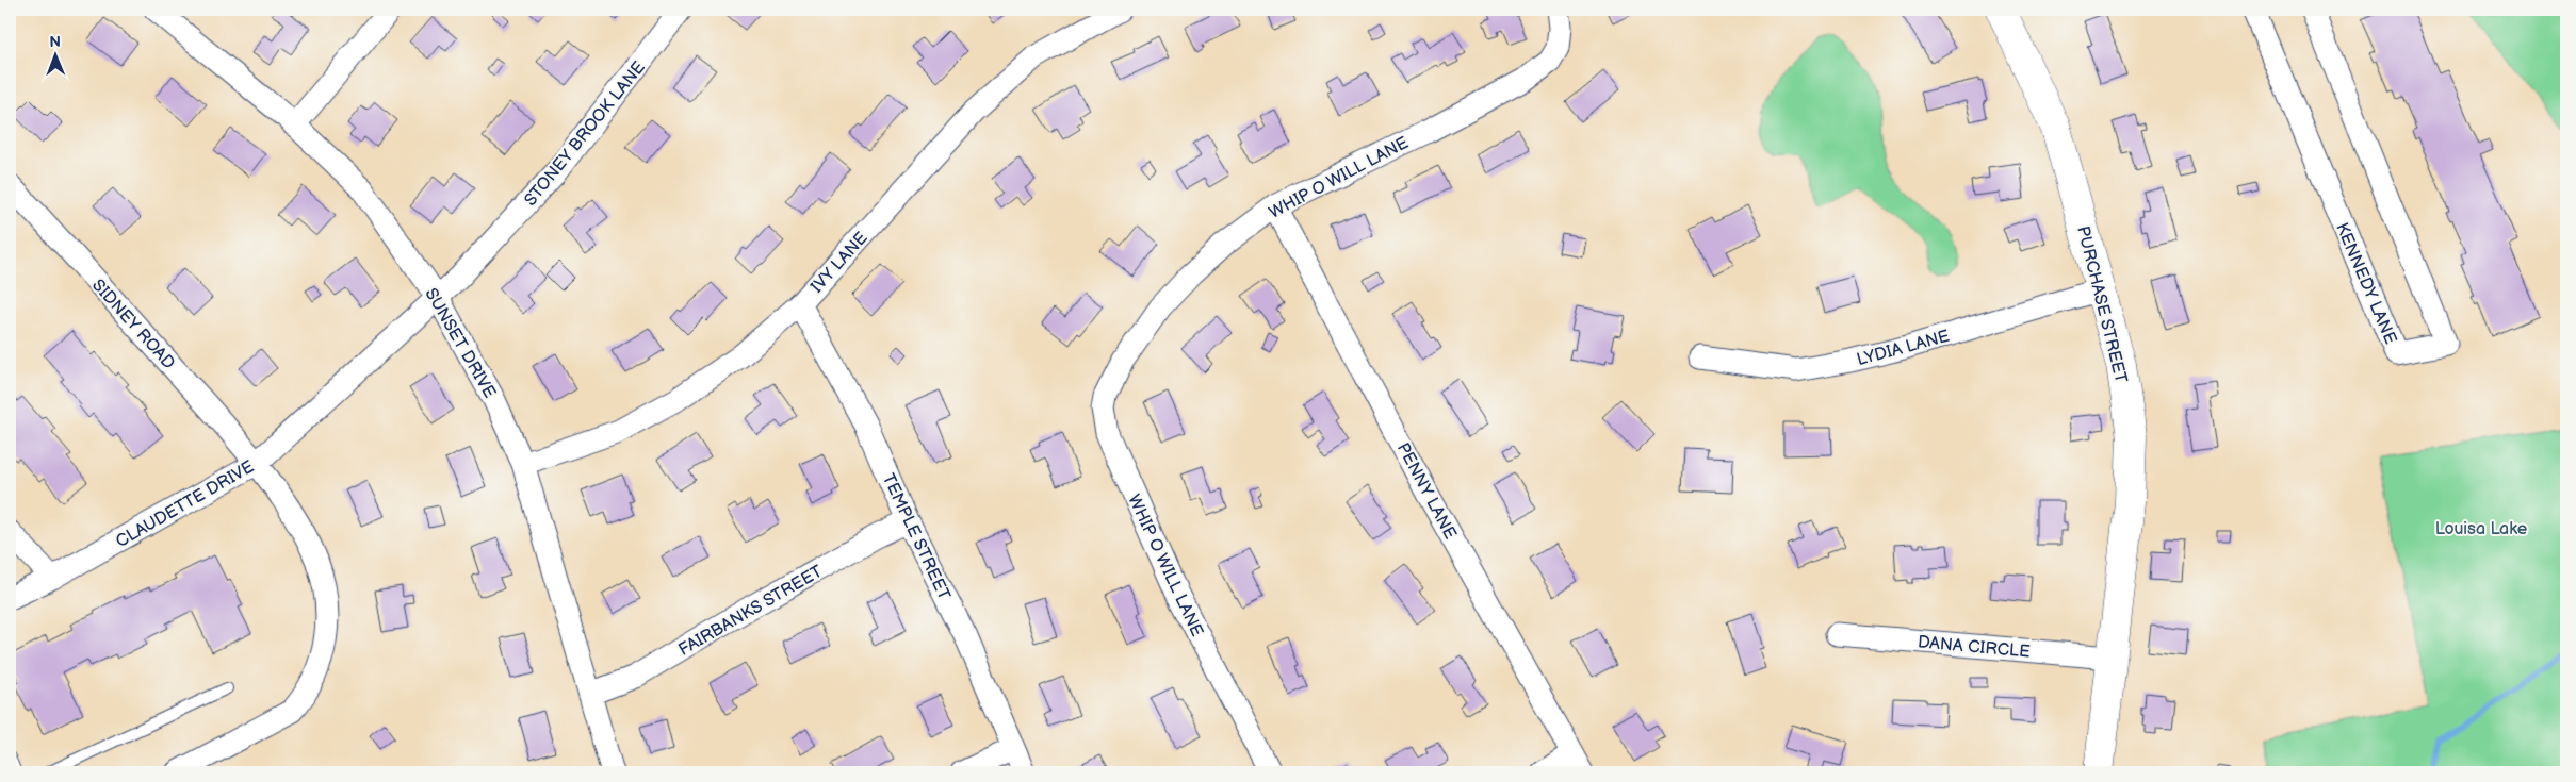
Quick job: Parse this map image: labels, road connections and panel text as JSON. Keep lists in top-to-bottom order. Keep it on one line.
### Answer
{"streets":{"main road":["PURCHASE STREET"],"street":["STONEY BROOK LANE","WHIP O WILL LANE","IVY LANE","KENNEDY LANE","SIDNEY ROAD","SUNSET DRIVE","LYDIA LANE","PENNY LANE","CLAUDETTE DRIVE","TEMPLE STREET","FAIRBANKS STREET","DANA CIRCLE"]},"crossings":[["STONEY BROOK LANE","SUNSET DRIVE"],["STONEY BROOK LANE","CLAUDETTE DRIVE"],["WHIP O WILL LANE","PENNY LANE"],["IVY LANE","SUNSET DRIVE"],["IVY LANE","TEMPLE STREET"],["PURCHASE STREET","LYDIA LANE"],["PURCHASE STREET","DANA CIRCLE"],["SIDNEY ROAD","CLAUDETTE DRIVE"],["SUNSET DRIVE","CLAUDETTE DRIVE"],["SUNSET DRIVE","FAIRBANKS STREET"],["TEMPLE STREET","FAIRBANKS STREET"]],"parks":["Louisa Lake"],"north":"top"}
